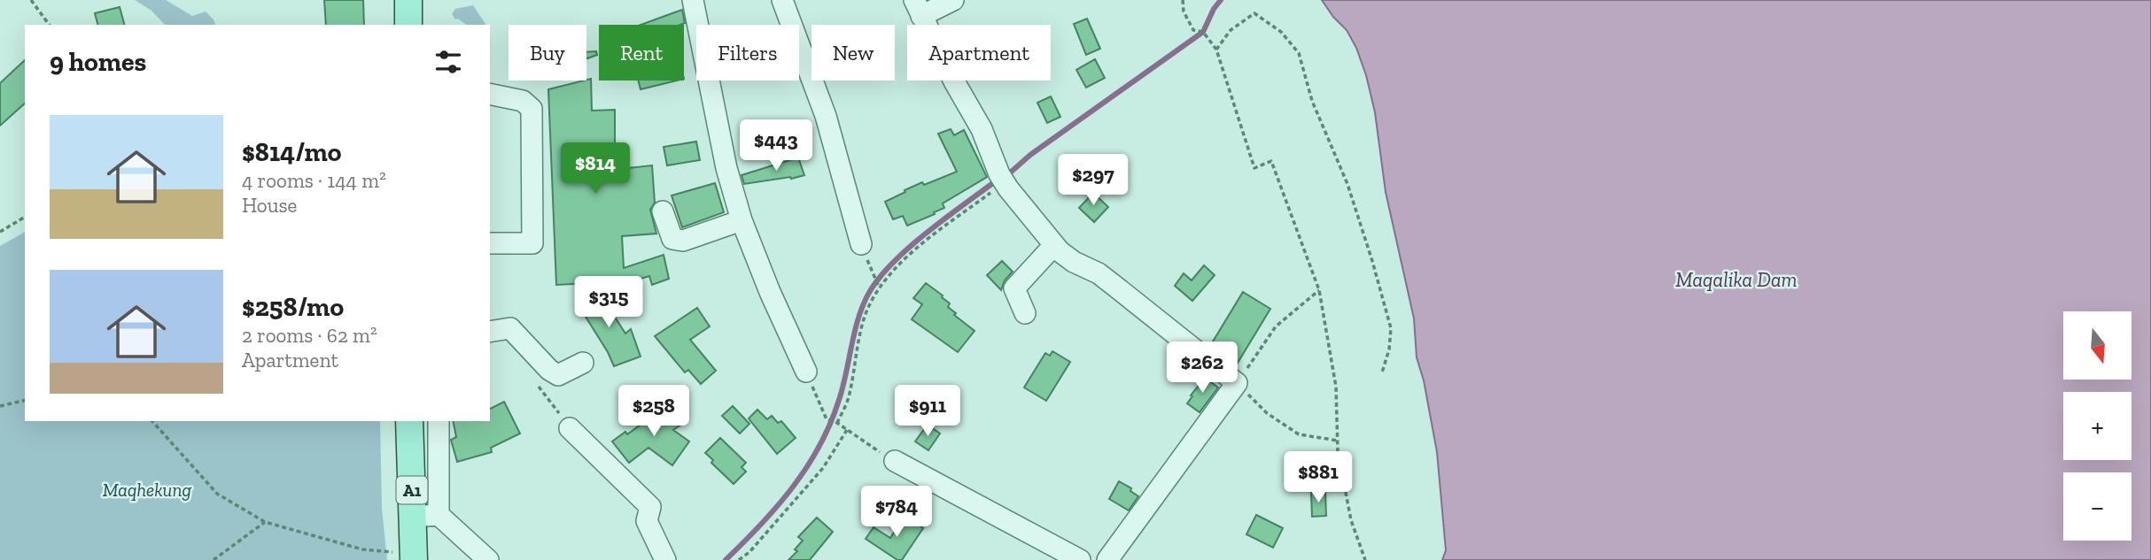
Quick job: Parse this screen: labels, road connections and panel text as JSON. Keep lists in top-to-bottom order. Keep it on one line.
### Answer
{"streets":{"main road":["A1"]},"water":["Maqalika Dam"],"parks":["Maqhekung"],"north":"bottom","page":{"chip":["Buy","Rent","Filters","New","Apartment"],"heading":"9 homes","list":[{"name":"$814/mo","note":"4 rooms · 144 m² · House"},{"name":"$258/mo","note":"2 rooms · 62 m² · Apartment"}],"price":["$443","$814","$297","$315","$262","$258","$911","$881","$784"],"map_buttons":["+","−"]}}
